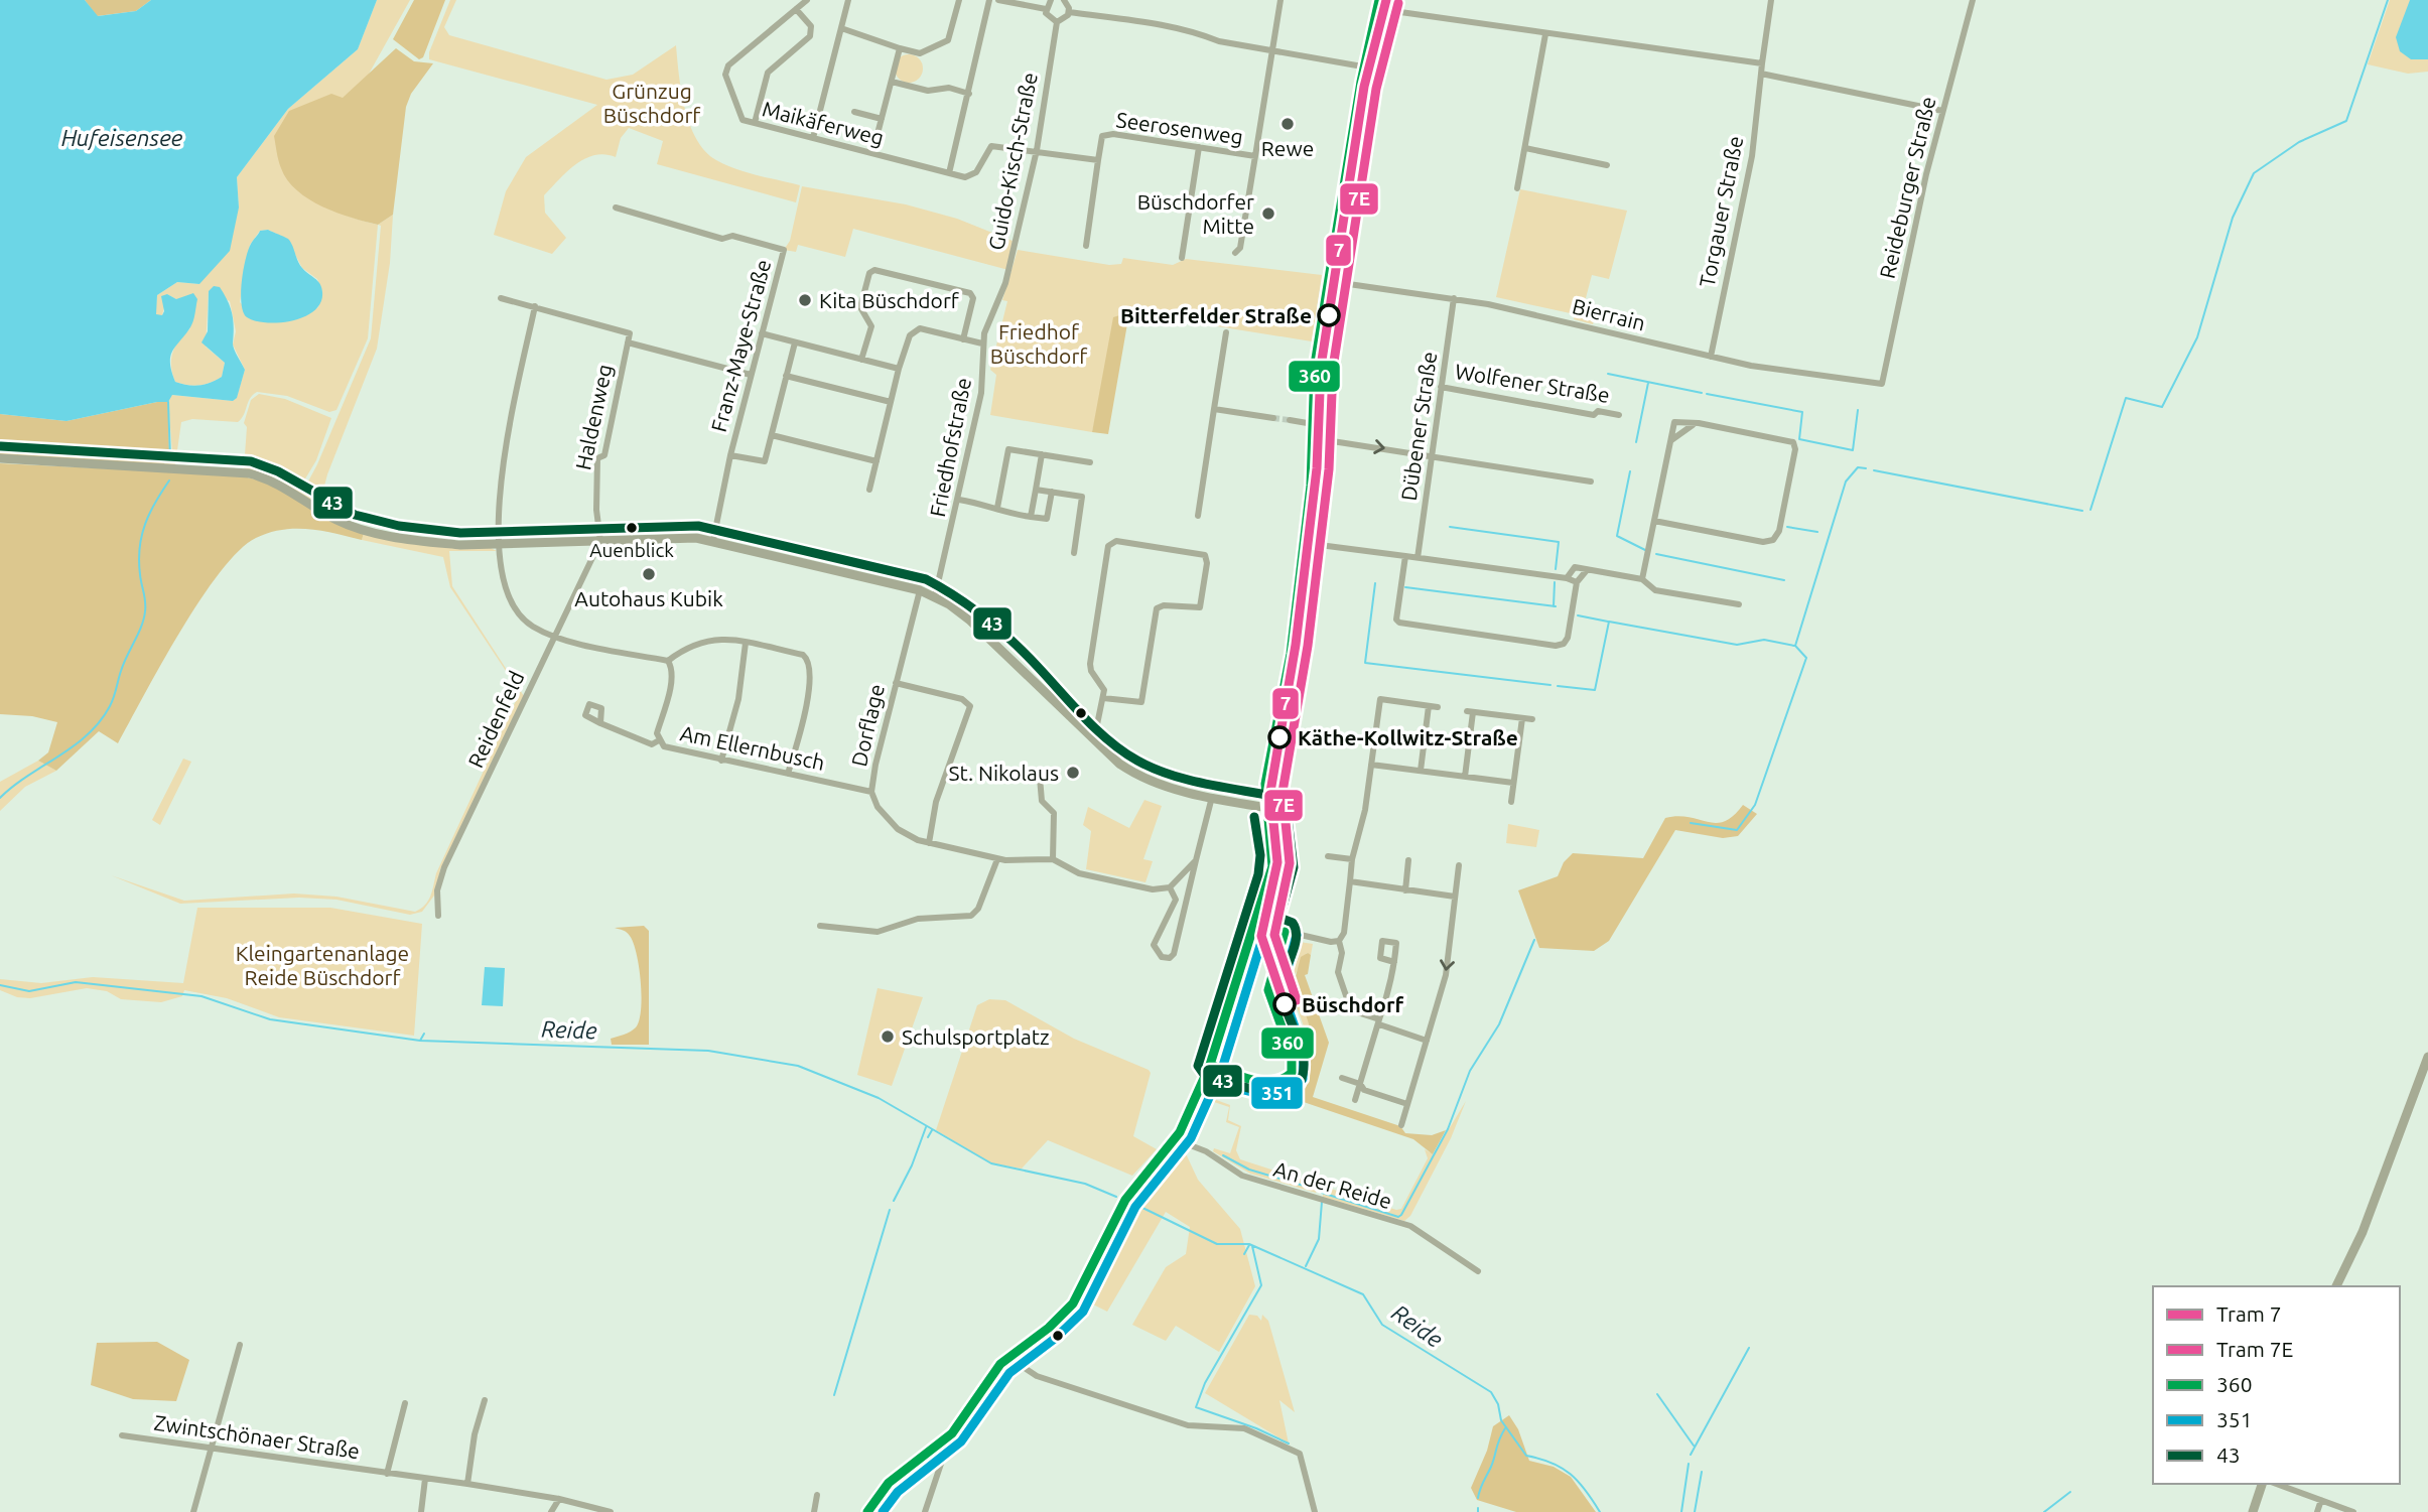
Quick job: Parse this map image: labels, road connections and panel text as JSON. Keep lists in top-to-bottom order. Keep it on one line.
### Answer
{"streets":{"street":["Maikäferweg","Seerosenweg","Guido-Kisch-Straße","Reideburger Straße","Torgauer Straße","Bierrain","Franz-Maye-Straße","Wolfener Straße","Haldenweg","Dübener Straße","Friedhofstraße","Reidenfeld","Dorflage","Am Ellernbusch","An der Reide","Zwintschönaer Straße"]},"crossings":[["Maikäferweg","Guido-Kisch-Straße"],["Guido-Kisch-Straße","Friedhofstraße"],["Reideburger Straße","Bierrain"],["Torgauer Straße","Bierrain"],["Bierrain","Dübener Straße"],["Wolfener Straße","Dübener Straße"],["Haldenweg","Reidenfeld"],["Dorflage","Am Ellernbusch"]],"water":["Hufeisensee","Reide"],"parks":["Grünzug Büschdorf","Friedhof Büschdorf","Kleingartenanlage Reide Büschdorf"],"places":["Rewe","Büschdorfer Mitte","Kita Büschdorf","Bitterfelder Straße","Auenblick","Autohaus Kubik","Käthe-Kollwitz-Straße","St. Nikolaus","Büschdorf","Schulsportplatz"],"lines":["tram line 7","transit line 360","tram line 7E","transit line 351","transit line 43"],"legend":["Tram 7","Tram 7E","360","351","43"]}
